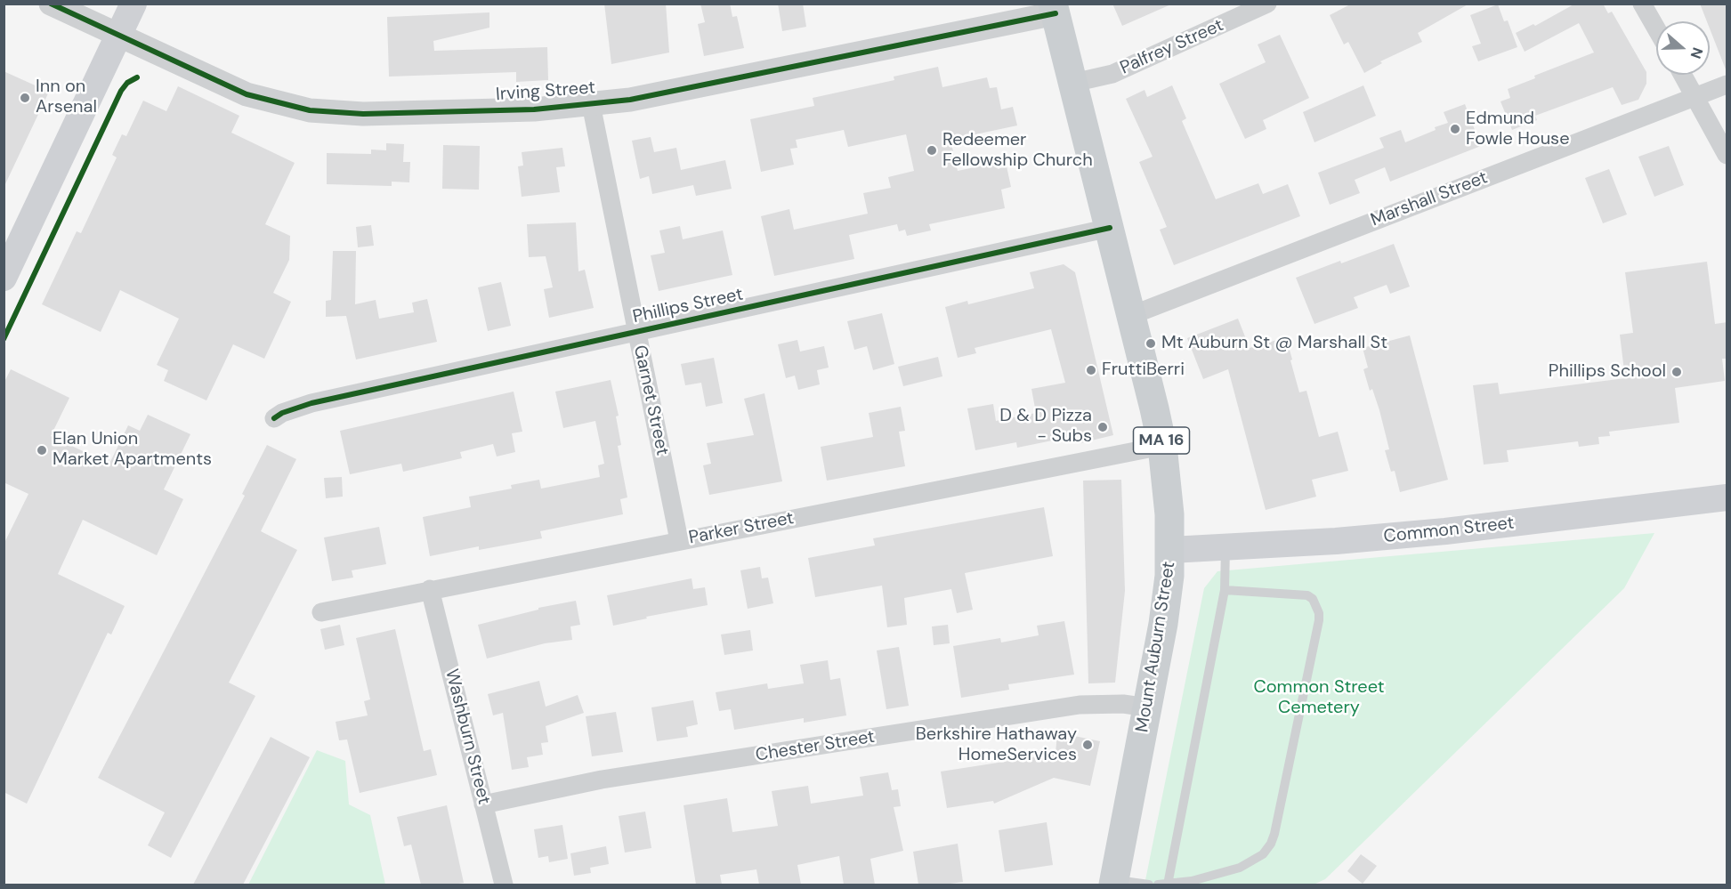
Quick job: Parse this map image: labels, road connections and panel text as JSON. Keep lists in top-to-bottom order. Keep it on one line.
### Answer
{"streets":{"main road":["MA 16","Common Street","Mount Auburn Street"],"street":["Palfrey Street","Irving Street","Marshall Street","Phillips Street","Garnet Street","Parker Street","Washburn Street","Chester Street"]},"crossings":[["Palfrey Street","Mount Auburn Street"],["Irving Street","Garnet Street"],["Irving Street","Mount Auburn Street"],["Marshall Street","Mount Auburn Street"],["Phillips Street","Garnet Street"],["Phillips Street","Mount Auburn Street"],["Garnet Street","Parker Street"],["Parker Street","Mount Auburn Street"],["Parker Street","Washburn Street"],["Common Street","Mount Auburn Street"],["Mount Auburn Street","Chester Street"],["Washburn Street","Chester Street"]],"parks":["Common Street Cemetery"],"places":["Inn on Arsenal","Edmund Fowle House","Redeemer Fellowship Church","Mt Auburn St @ Marshall St","FruttiBerri","Phillips School","D & D Pizza - Subs","Elan Union Market Apartments","Berkshire Hathaway HomeServices"],"north":"right"}
